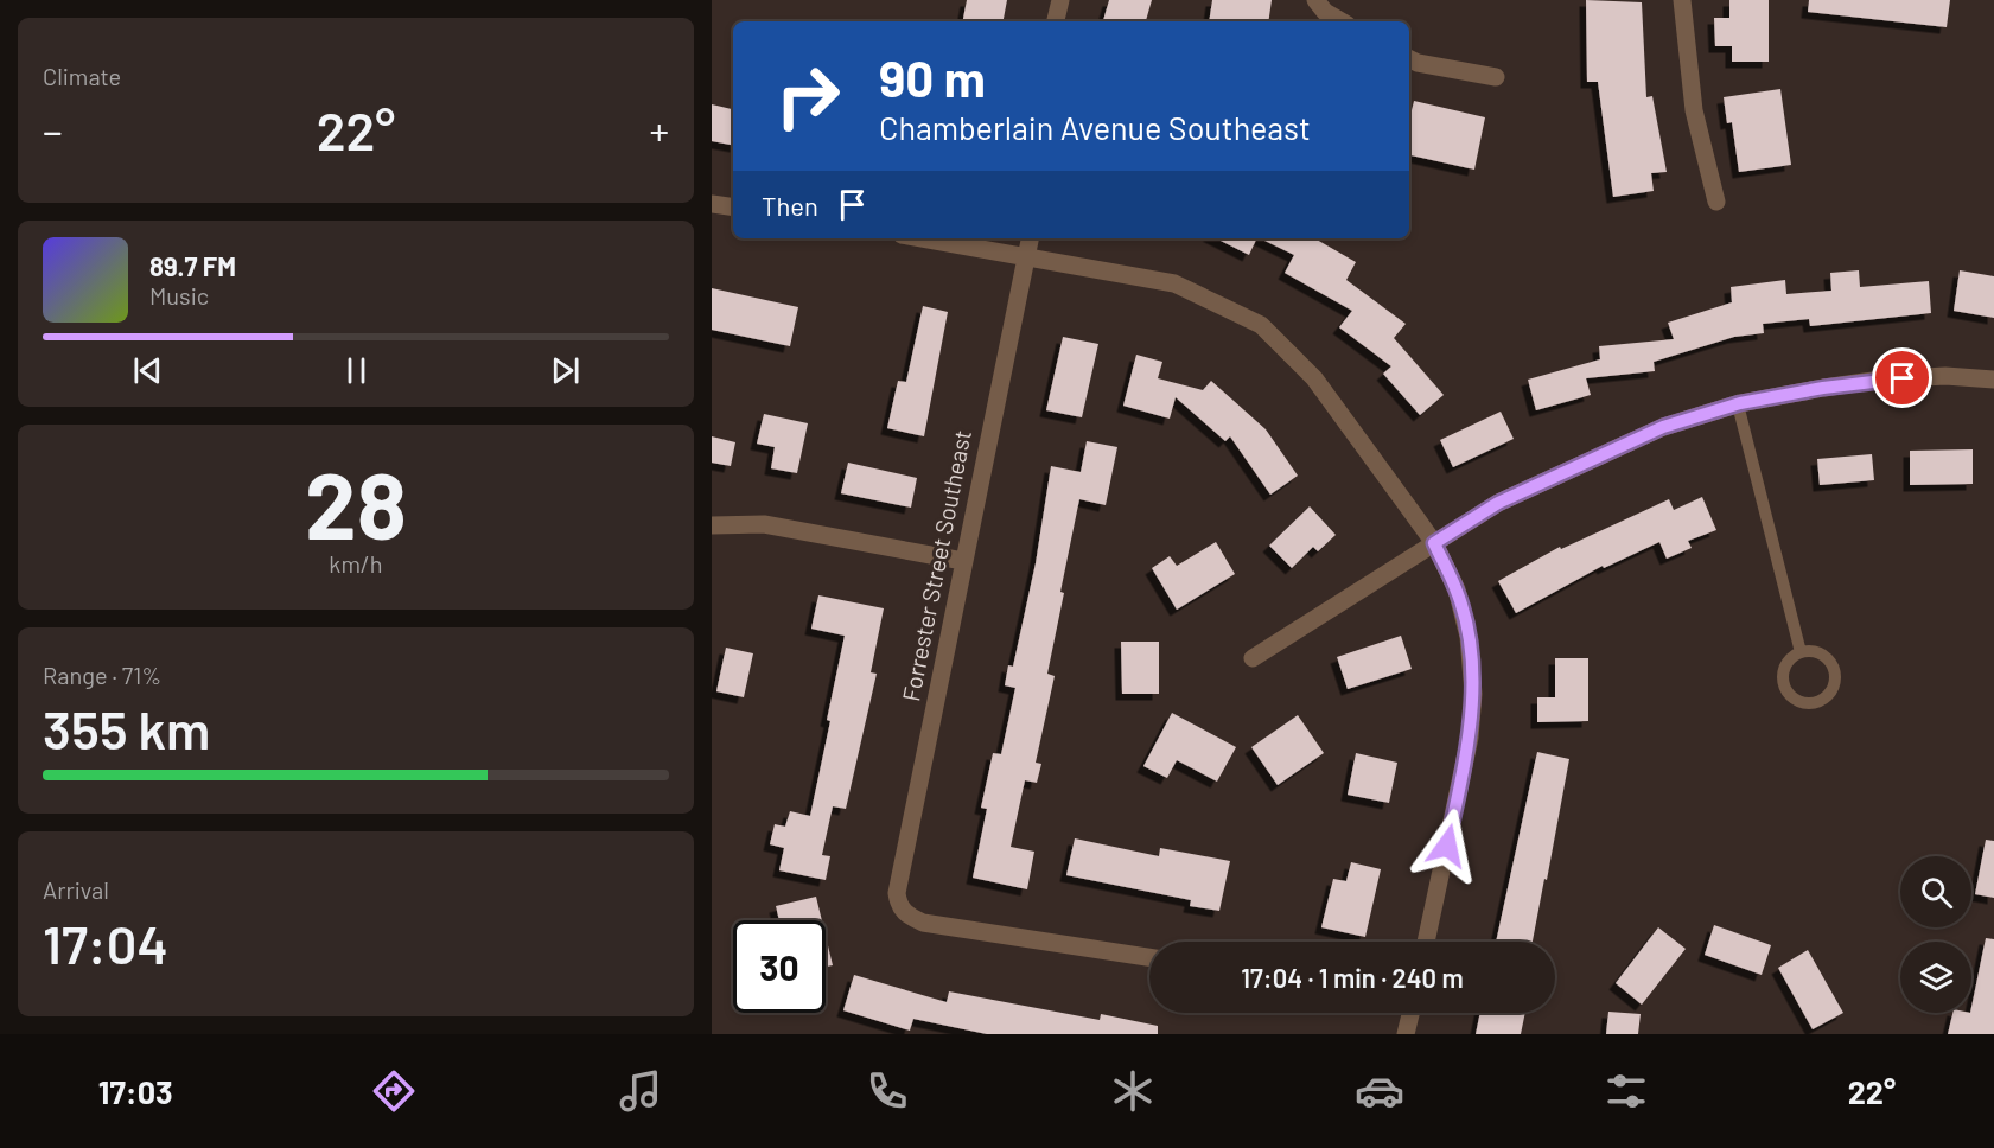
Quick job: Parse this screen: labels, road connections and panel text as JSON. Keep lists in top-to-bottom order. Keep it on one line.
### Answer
{"streets":{"street":["Forrester Street Southeast"]},"page":{"tile":["Climate",["28","km/h"],["Range · 71%","355 km"],["Arrival","17:04"]],"turn":["90 m","Chamberlain Avenue Southeast"],"heat":["−","22°","+"],"then":"Then","song":["89.7 FM","Music"],"limit":"30","trip":"17:04 · 1 min · 240 m","tabs":["17:03","22°"]}}
